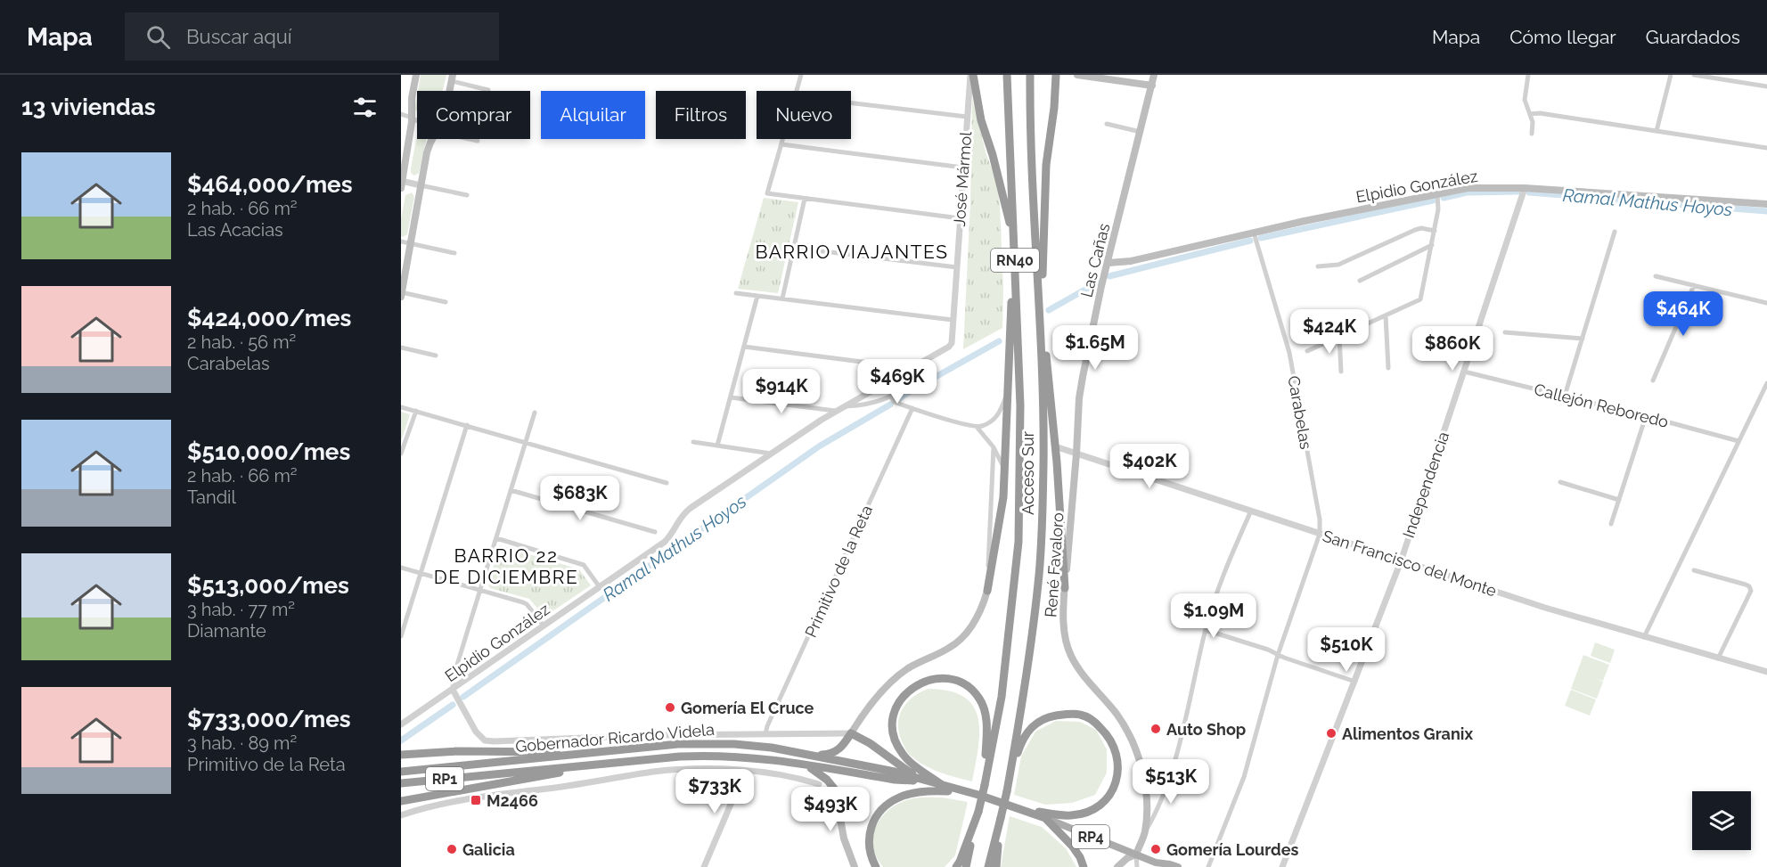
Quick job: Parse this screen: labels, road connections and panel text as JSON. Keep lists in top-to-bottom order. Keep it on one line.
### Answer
{"streets":{"highway":["RN40","Acceso Sur","Gobernador Ricardo Videla","RP1","RP4"],"main road":["Elpidio González","Las Cañas","René Favaloro"],"street":["José Mármol","Callejón Reboredo","Carabelas","Independencia","San Francisco del Monte","Primitivo de la Reta"]},"crossings":[["José Mármol","Elpidio González"],["Elpidio González","Las Cañas"],["Elpidio González","Carabelas"],["Elpidio González","Independencia"],["Las Cañas","San Francisco del Monte"],["Las Cañas","René Favaloro"],["Callejón Reboredo","Independencia"],["Carabelas","San Francisco del Monte"],["Independencia","San Francisco del Monte"],["San Francisco del Monte","René Favaloro"],["René Favaloro","RP4"],["Gobernador Ricardo Videla","RP4"]],"districts":["BARRIO VIAJANTES","BARRIO 22 DE DICIEMBRE"],"water":["Ramal Mathus Hoyos"],"places":{"other":["Gomería El Cruce","Auto Shop","Alimentos Granix","Galicia","Gomería Lourdes"],"transit":["M2466"]},"page":{"header":"Mapa","search":"Buscar aquí","nav":["Mapa","Cómo llegar","Guardados"],"heading":"13 viviendas","chip":["Comprar","Alquilar","Filtros","Nuevo"],"list":[{"name":"$464,000/mes","note":"2 hab. · 66 m² · Las Acacias"},{"name":"$424,000/mes","note":"2 hab. · 56 m² · Carabelas"},{"name":"$510,000/mes","note":"2 hab. · 66 m² · Tandil"},{"name":"$513,000/mes","note":"3 hab. · 77 m² · Diamante"},{"name":"$733,000/mes","note":"3 hab. · 89 m² · Primitivo de la Reta"}],"price":["$464K","$424K","$1.65M","$860K","$469K","$914K","$402K","$683K","$1.09M","$510K","$513K","$733K","$493K"]}}
